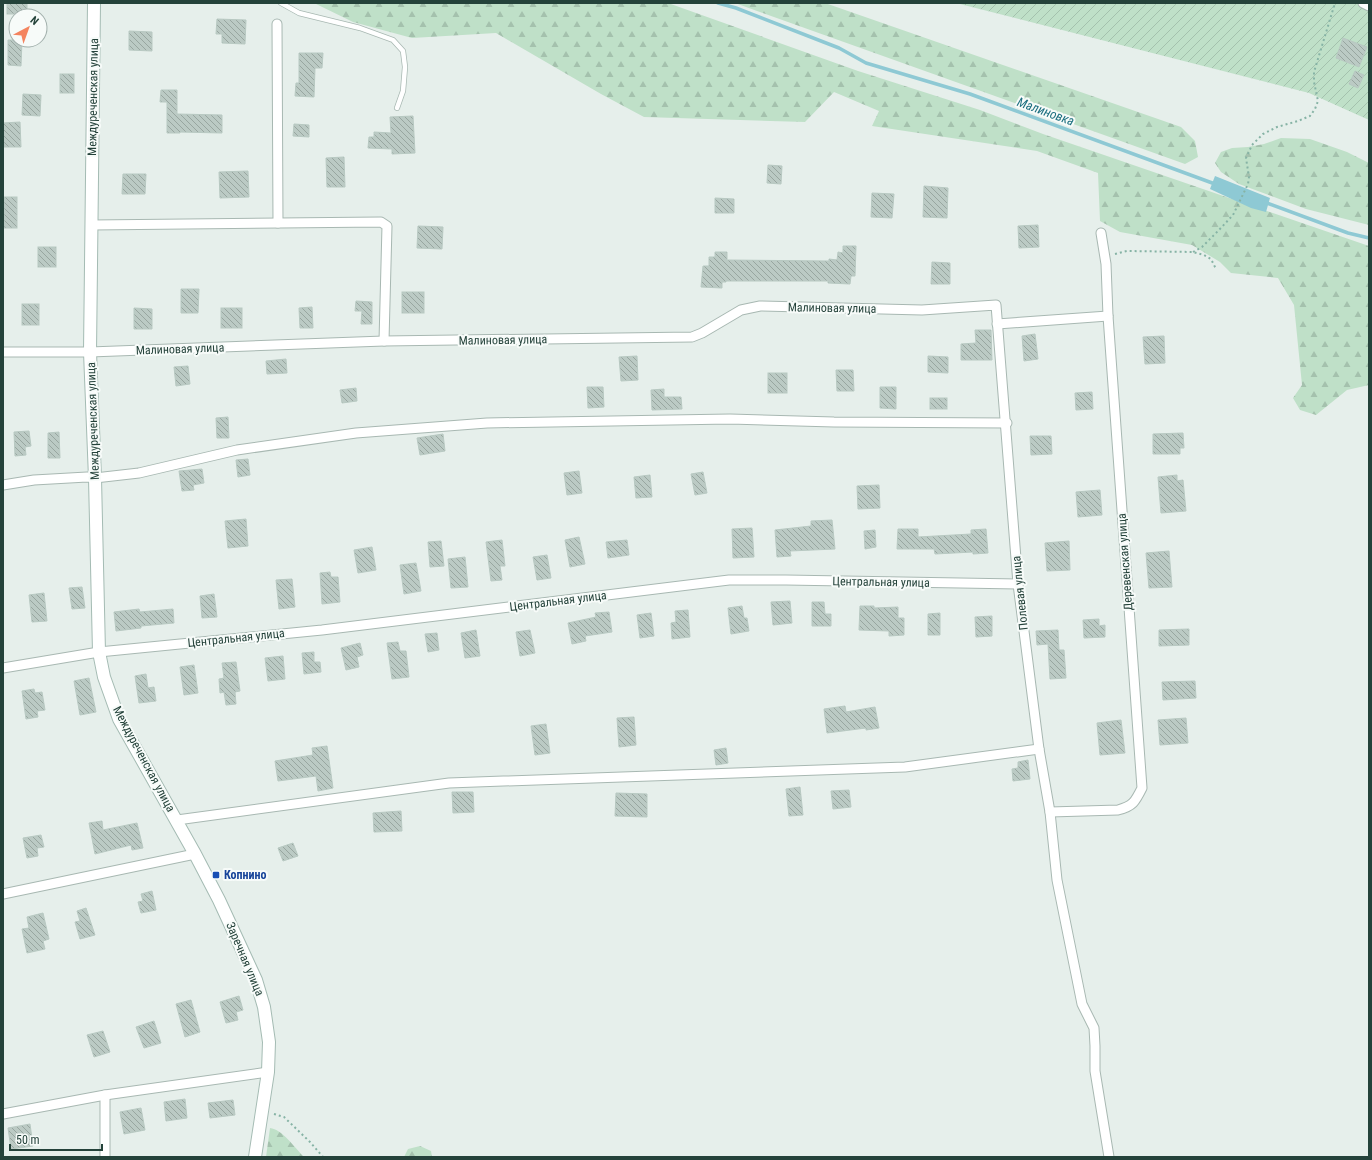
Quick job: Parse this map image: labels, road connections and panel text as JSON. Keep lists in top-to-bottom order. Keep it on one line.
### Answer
{"streets":{"street":["Междуреченская улица","Малиновая улица","Деревенская улица","Центральная улица","Полевая улица","Заречная улица"]},"crossings":[["Междуреченская улица","Малиновая улица"],["Междуреченская улица","Центральная улица"],["Междуреченская улица","Заречная улица"],["Малиновая улица","Полевая улица"],["Деревенская улица","Полевая улица"],["Центральная улица","Полевая улица"]],"water":["Малиновка"],"places":{"transit":["Копнино"]},"scale_bar":"50 m","north":"top right"}
